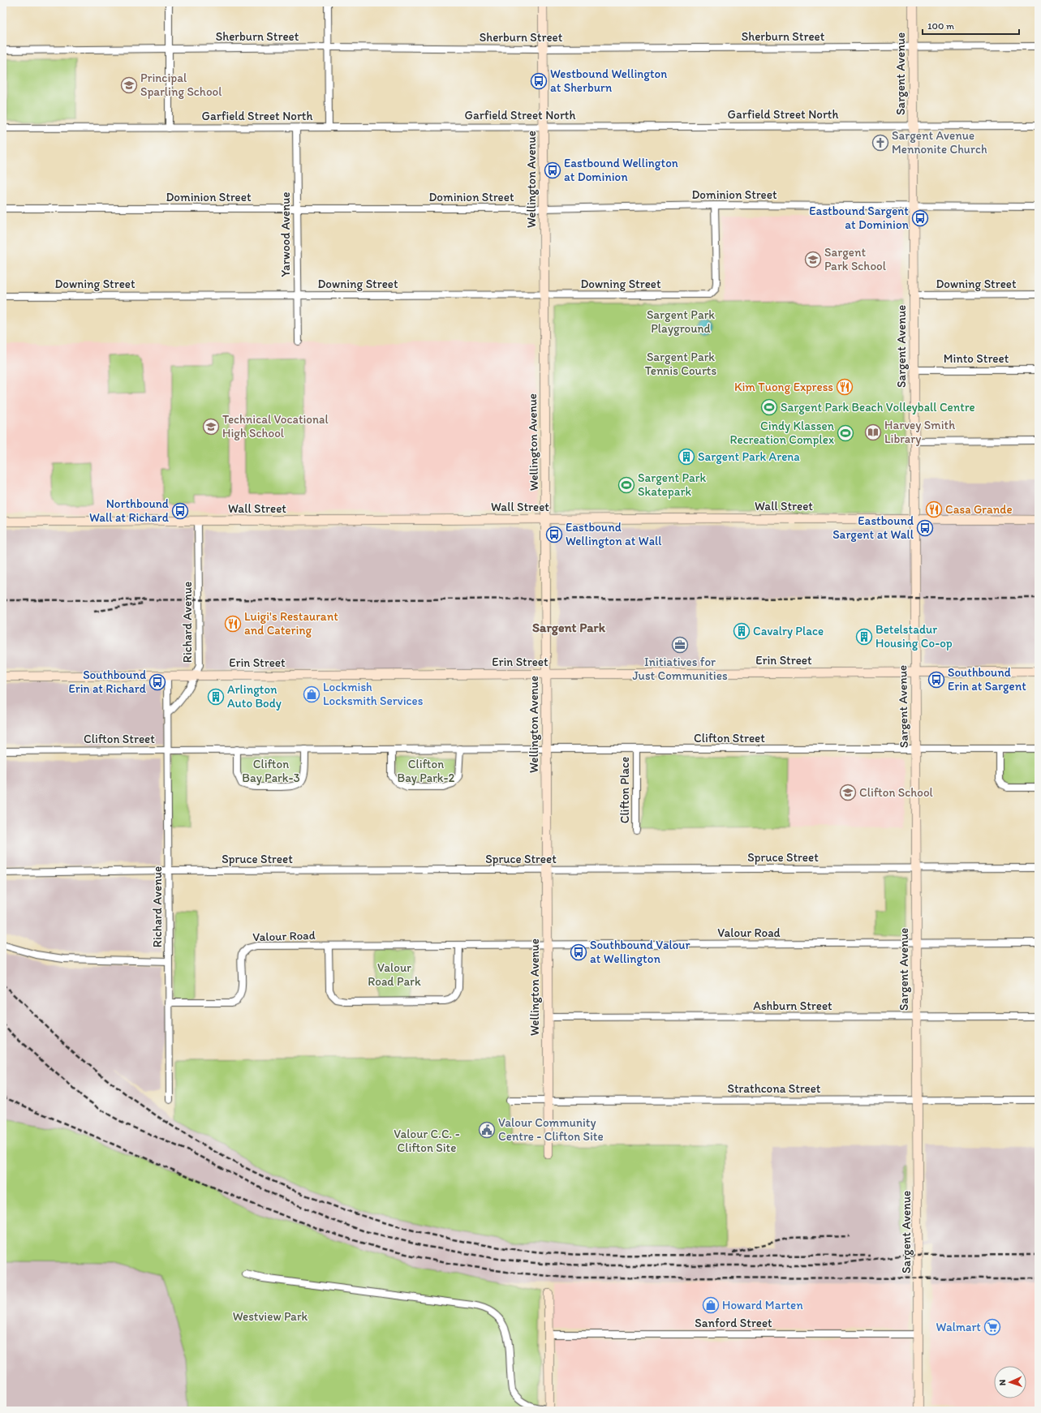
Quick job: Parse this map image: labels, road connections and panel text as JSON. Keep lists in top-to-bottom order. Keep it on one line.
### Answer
{"streets":{"main road":["Sargent Avenue","Wellington Avenue","Wall Street","Erin Street"],"street":["Sherburn Street","Garfield Street North","Dominion Street","Yarwood Avenue","Downing Street","Minto Street","Richard Avenue","Clifton Street","Clifton Place","Spruce Street","Valour Road","Ashburn Street","Strathcona Street","Sanford Street"]},"crossings":[["Sherburn Street","Sargent Avenue"],["Sherburn Street","Wellington Avenue"],["Sargent Avenue","Garfield Street North"],["Sargent Avenue","Dominion Street"],["Sargent Avenue","Downing Street"],["Sargent Avenue","Minto Street"],["Sargent Avenue","Wall Street"],["Sargent Avenue","Erin Street"],["Sargent Avenue","Clifton Street"],["Sargent Avenue","Spruce Street"],["Sargent Avenue","Valour Road"],["Sargent Avenue","Ashburn Street"],["Sargent Avenue","Strathcona Street"],["Sargent Avenue","Sanford Street"],["Garfield Street North","Wellington Avenue"],["Garfield Street North","Yarwood Avenue"],["Wellington Avenue","Dominion Street"],["Wellington Avenue","Downing Street"],["Wellington Avenue","Wall Street"],["Wellington Avenue","Erin Street"],["Wellington Avenue","Clifton Street"],["Wellington Avenue","Spruce Street"],["Wellington Avenue","Valour Road"],["Wellington Avenue","Ashburn Street"],["Wellington Avenue","Strathcona Street"],["Dominion Street","Yarwood Avenue"],["Dominion Street","Downing Street"],["Yarwood Avenue","Downing Street"],["Wall Street","Richard Avenue"],["Richard Avenue","Erin Street"],["Richard Avenue","Clifton Street"],["Richard Avenue","Spruce Street"],["Richard Avenue","Valour Road"],["Clifton Street","Clifton Place"]],"districts":["Sargent Park"],"parks":["Sargent Park Playground","Sargent Park Tennis Courts","Clifton Bay Park-3","Clifton Bay Park-2","Valour Road Park","Valour C.C. - Clifton Site","Westview Park"],"places":{"bus stop":["Westbound Wellington at Sherburn","Eastbound Wellington at Dominion","Eastbound Sargent at Dominion","Northbound Wall at Richard","Eastbound Sargent at Wall","Eastbound Wellington at Wall","Southbound Erin at Sargent","Southbound Erin at Richard","Southbound Valour at Wellington"],"school or university":["Principal Sparling School","Sargent Park School","Technical Vocational High School","Clifton School"],"church":["Sargent Avenue Mennonite Church"],"restaurant":["Kim Tuong Express","Casa Grande","Luigi's Restaurant and Catering"],"sports":["Sargent Park Beach Volleyball Centre","Cindy Klassen Recreation Complex","Sargent Park Skatepark"],"library":["Harvey Smith Library"],"building":["Sargent Park Arena","Cavalry Place","Betelstadur Housing Co-op","Arlington Auto Body"],"office":["Initiatives for Just Communities"],"shop":["Lockmish Locksmith Services","Howard Marten"],"public building":["Valour Community Centre - Clifton Site"],"supermarket":["Walmart"]},"scale_bar":"100 m","north":"left"}
